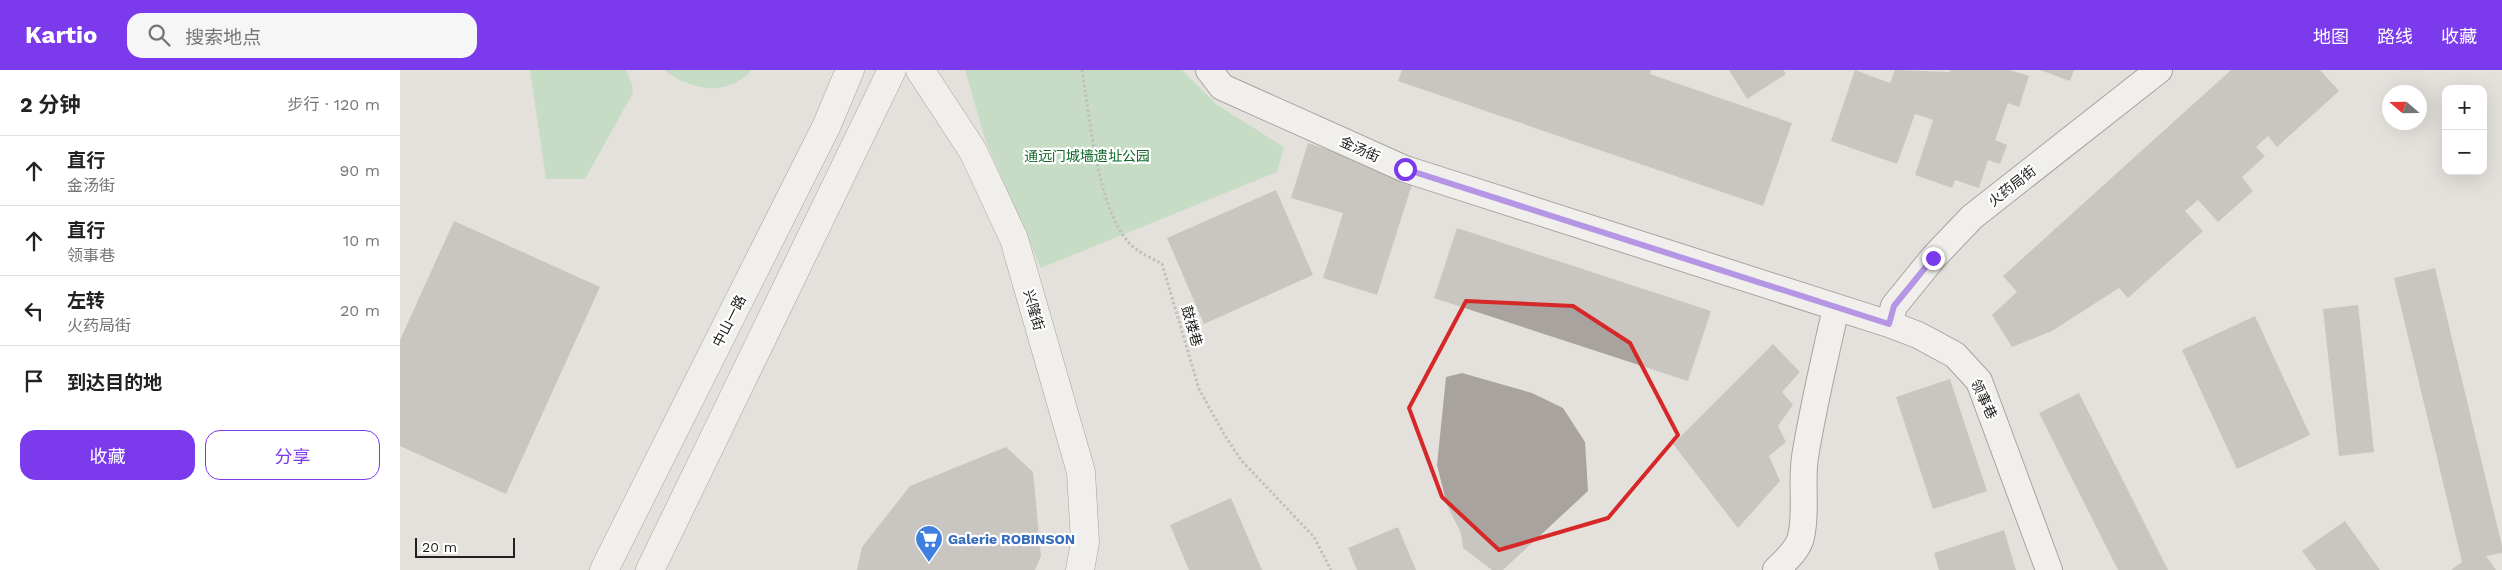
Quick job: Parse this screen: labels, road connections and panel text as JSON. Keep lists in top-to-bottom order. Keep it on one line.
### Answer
{"streets":{"main road":["兴隆街","中山一路"],"street":["金汤街","火药局街","领事巷"],"path":["鼓楼巷"]},"crossings":[["金汤街","领事巷"],["火药局街","领事巷"]],"parks":["通远门城墙遗址公园"],"places":{"supermarket":["Galerie ROBINSON"]},"scale_bar":"20 m","north":"left","page":{"header":"Kartio","search":"搜索地点","nav":["地图","路线","收藏"],"heading":["2 分钟","步行 · 120 m"],"map_buttons":["+","−"],"list":[["直行","金汤街","90 m"],["直行","领事巷","10 m"],["左转","火药局街","20 m"],"到达目的地"],"buttons":["收藏","分享"],"scale":"20 m"}}
